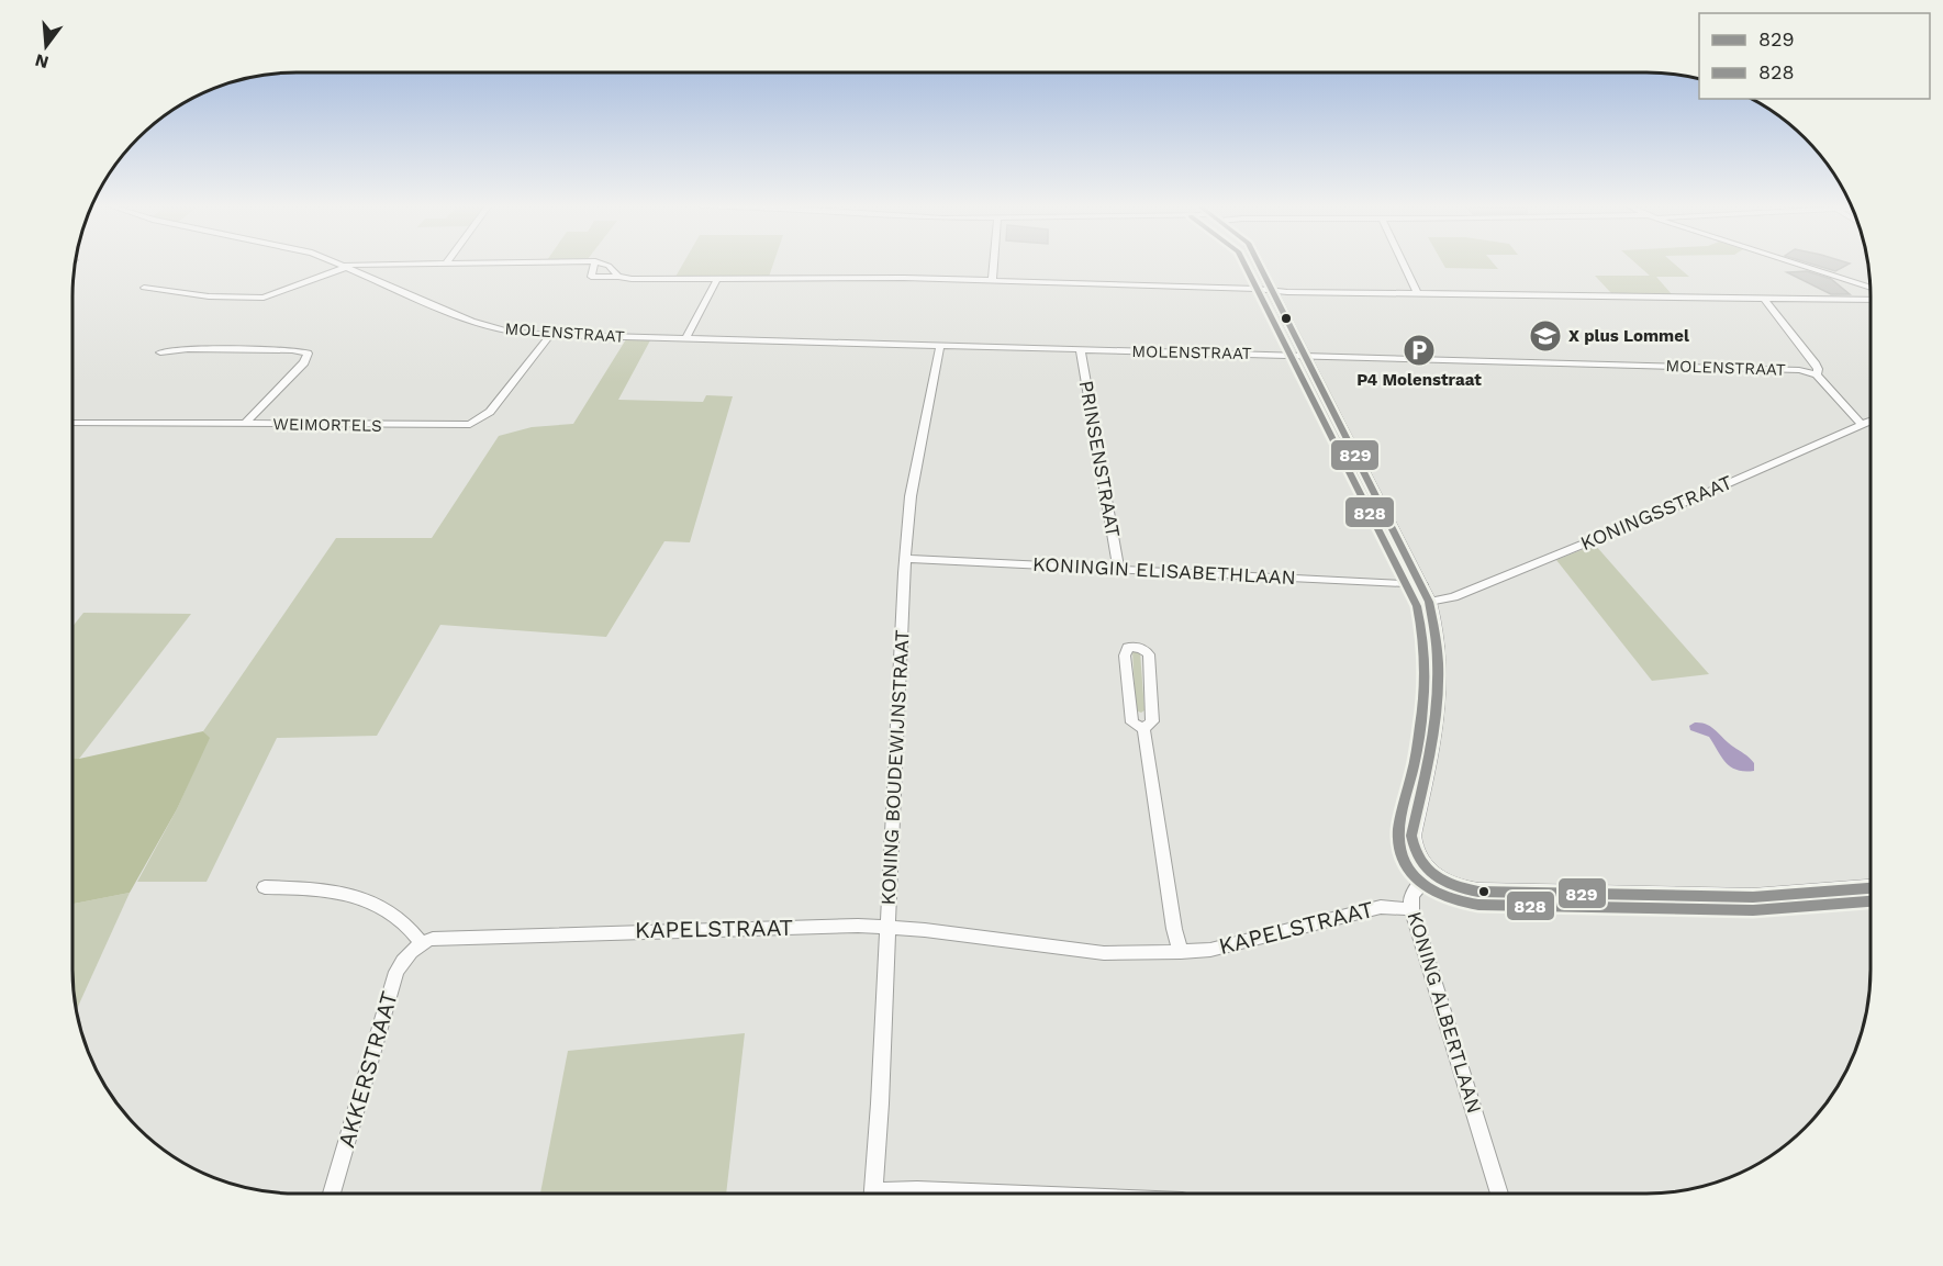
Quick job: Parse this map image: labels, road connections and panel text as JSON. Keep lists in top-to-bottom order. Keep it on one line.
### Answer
{"streets":{"street":["MOLENSTRAAT","WEIMORTELS","PRINSENSTRAAT","KONINGSSTRAAT","KONINGIN ELISABETHLAAN","KONING BOUDEWIJNSTRAAT","KAPELSTRAAT","KONING ALBERTLAAN","AKKERSTRAAT"]},"crossings":[["MOLENSTRAAT","WEIMORTELS"],["MOLENSTRAAT","PRINSENSTRAAT"],["MOLENSTRAAT","KONING BOUDEWIJNSTRAAT"],["PRINSENSTRAAT","KONINGIN ELISABETHLAAN"],["KONINGSSTRAAT","KONINGIN ELISABETHLAAN"],["KONINGIN ELISABETHLAAN","KONING BOUDEWIJNSTRAAT"],["KONING BOUDEWIJNSTRAAT","KAPELSTRAAT"],["KAPELSTRAAT","KONING ALBERTLAAN"],["KAPELSTRAAT","AKKERSTRAAT"]],"places":{"school or university":["X plus Lommel"],"parking":["P4 Molenstraat"]},"lines":["transit line 829","transit line 828"],"legend":["829","828"],"north":"bottom"}
